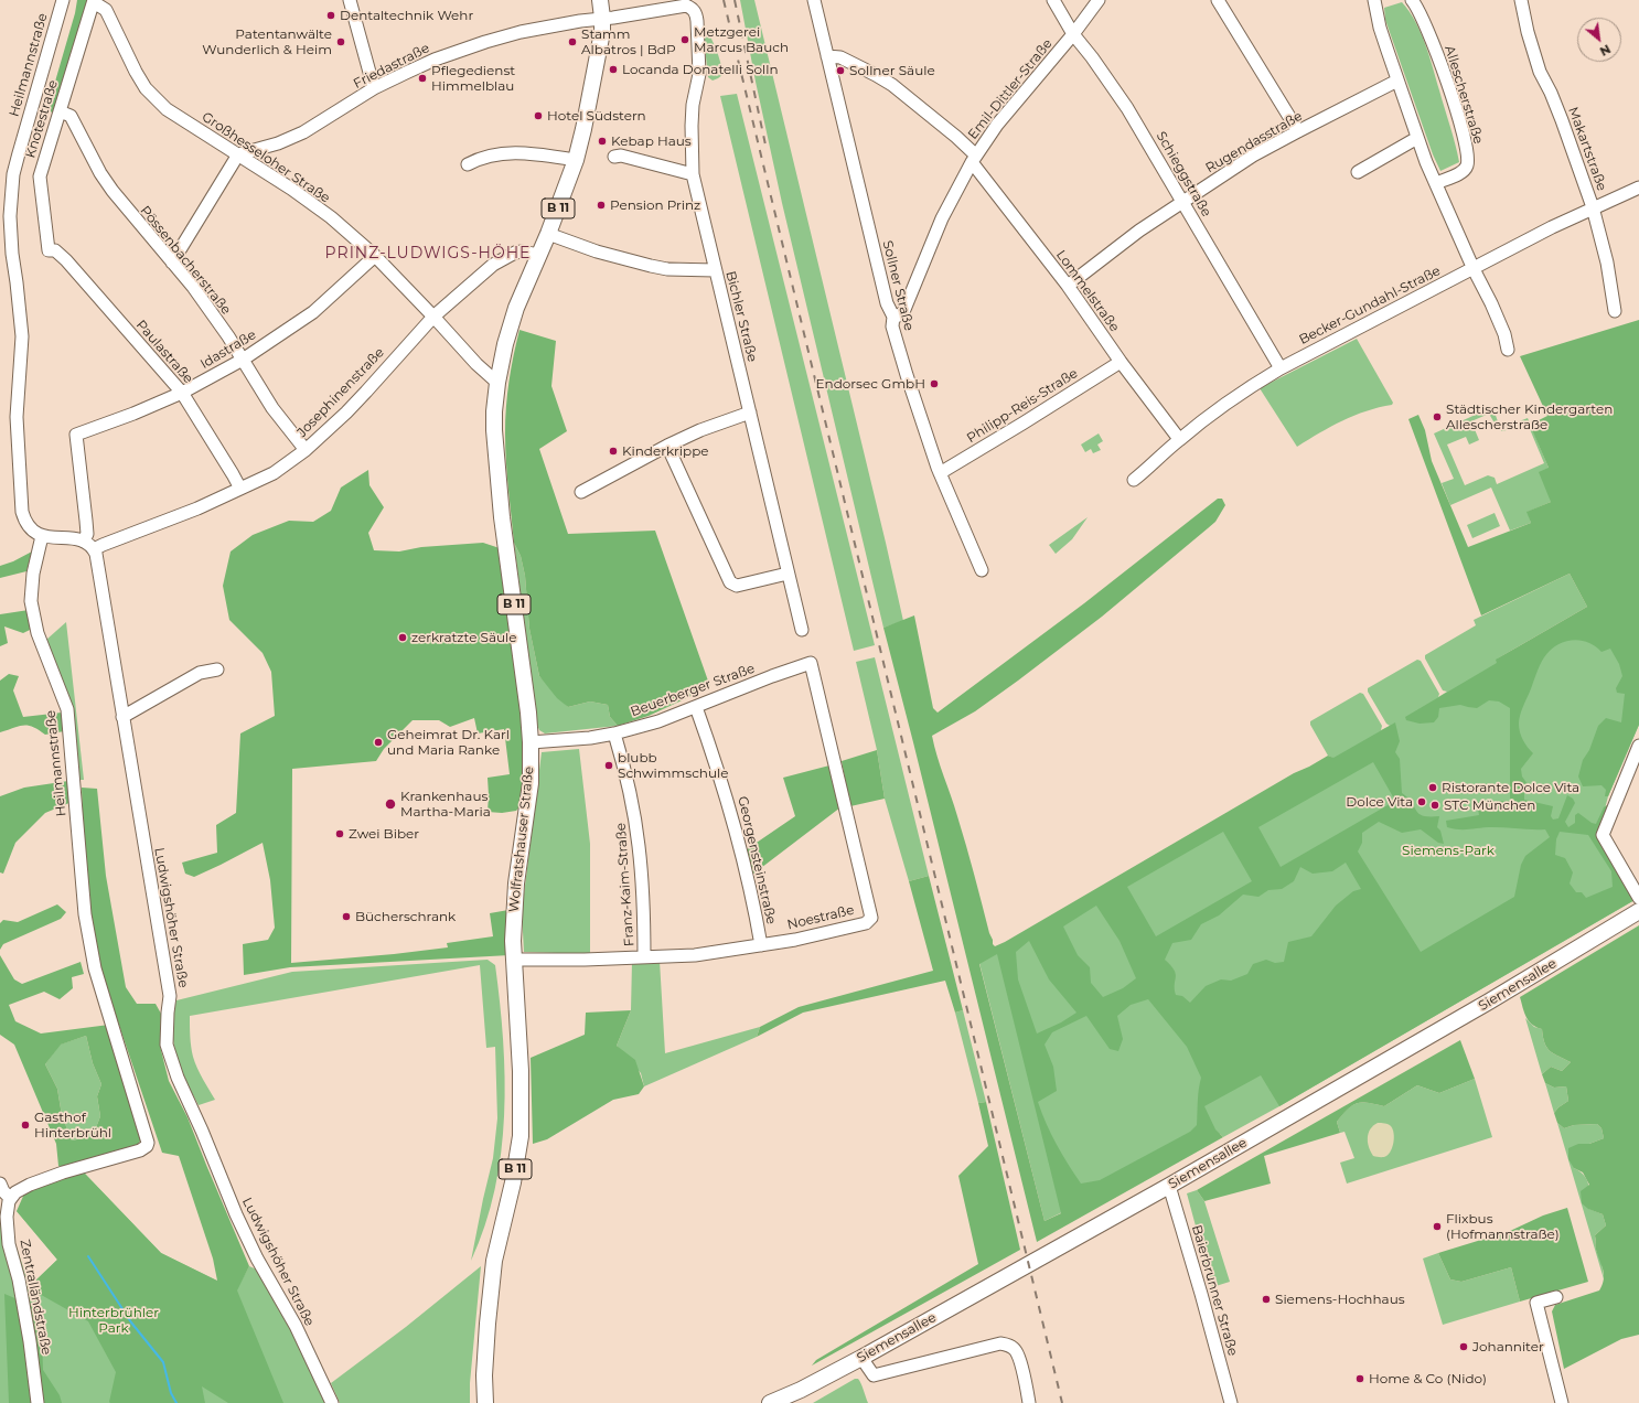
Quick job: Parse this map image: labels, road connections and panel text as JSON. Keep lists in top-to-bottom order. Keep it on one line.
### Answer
{"streets":{"main road":["B 11","Wolfratshauser Straße","Siemensallee"],"street":["Heilmannstraße","Friedastraße","Emil-Dittler-Straße","Allescherstraße","Knotestraße","Rugendasstraße","Makartstraße","Großhesseloher Straße","Schieggstraße","Pössenbacherstraße","Sollner Straße","Lommelstraße","Becker-Gundahl-Straße","Bichler Straße","Idastraße","Paulastraße","Josephinenstraße","Philipp-Reis-Straße","Beuerberger Straße","Georgensteinstraße","Franz-Kaim-Straße","Ludwigshöher Straße","Noestraße","Baierbrunner Straße","Zentralländstraße"]},"crossings":[["Heilmannstraße","Zentralländstraße"],["Friedastraße","Großhesseloher Straße"],["Friedastraße","Bichler Straße"],["Friedastraße","Wolfratshauser Straße"],["Emil-Dittler-Straße","Schieggstraße"],["Emil-Dittler-Straße","Sollner Straße"],["Emil-Dittler-Straße","Lommelstraße"],["Knotestraße","Großhesseloher Straße"],["Knotestraße","Pössenbacherstraße"],["Knotestraße","Paulastraße"],["Rugendasstraße","Schieggstraße"],["Rugendasstraße","Lommelstraße"],["Makartstraße","Becker-Gundahl-Straße"],["Großhesseloher Straße","Idastraße"],["Großhesseloher Straße","Josephinenstraße"],["Großhesseloher Straße","Wolfratshauser Straße"],["Schieggstraße","Becker-Gundahl-Straße"],["Pössenbacherstraße","Idastraße"],["Pössenbacherstraße","Josephinenstraße"],["Sollner Straße","Lommelstraße"],["Sollner Straße","Philipp-Reis-Straße"],["Lommelstraße","Becker-Gundahl-Straße"],["Lommelstraße","Philipp-Reis-Straße"],["Idastraße","Paulastraße"],["Paulastraße","Josephinenstraße"],["Josephinenstraße","Wolfratshauser Straße"],["Josephinenstraße","Ludwigshöher Straße"],["Beuerberger Straße","Wolfratshauser Straße"],["Beuerberger Straße","Georgensteinstraße"],["Beuerberger Straße","Franz-Kaim-Straße"],["Beuerberger Straße","Noestraße"],["Wolfratshauser Straße","Noestraße"],["Georgensteinstraße","Noestraße"],["Franz-Kaim-Straße","Noestraße"],["Siemensallee","Baierbrunner Straße"]],"districts":["PRINZ-LUDWIGS-HÖHE"],"parks":["Siemens-Park","Hinterbrühler Park"],"places":["Dentaltechnik Wehr","Metzgerei Marcus Bauch","Patentanwälte Wunderlich & Heim","Stamm Albatros | BdP","Locanda Donatelli Solln","Sollner Säule","Pflegedienst Himmelblau","Hotel Südstern","Kebap Haus","Pension Prinz","Endorsec GmbH","Städtischer Kindergarten Allescherstraße","Kinderkrippe","zerkratzte Säule","Geheimrat Dr. Karl und Maria Ranke","blubb Schwimmschule","Ristorante Dolce Vita","Dolce Vita","Krankenhaus Martha-Maria","STC München","Zwei Biber","Bücherschrank","Gasthof Hinterbrühl","Flixbus (Hofmannstraße)","Siemens-Hochhaus","Johanniter","Home & Co (Nido)"],"north":"bottom right"}
